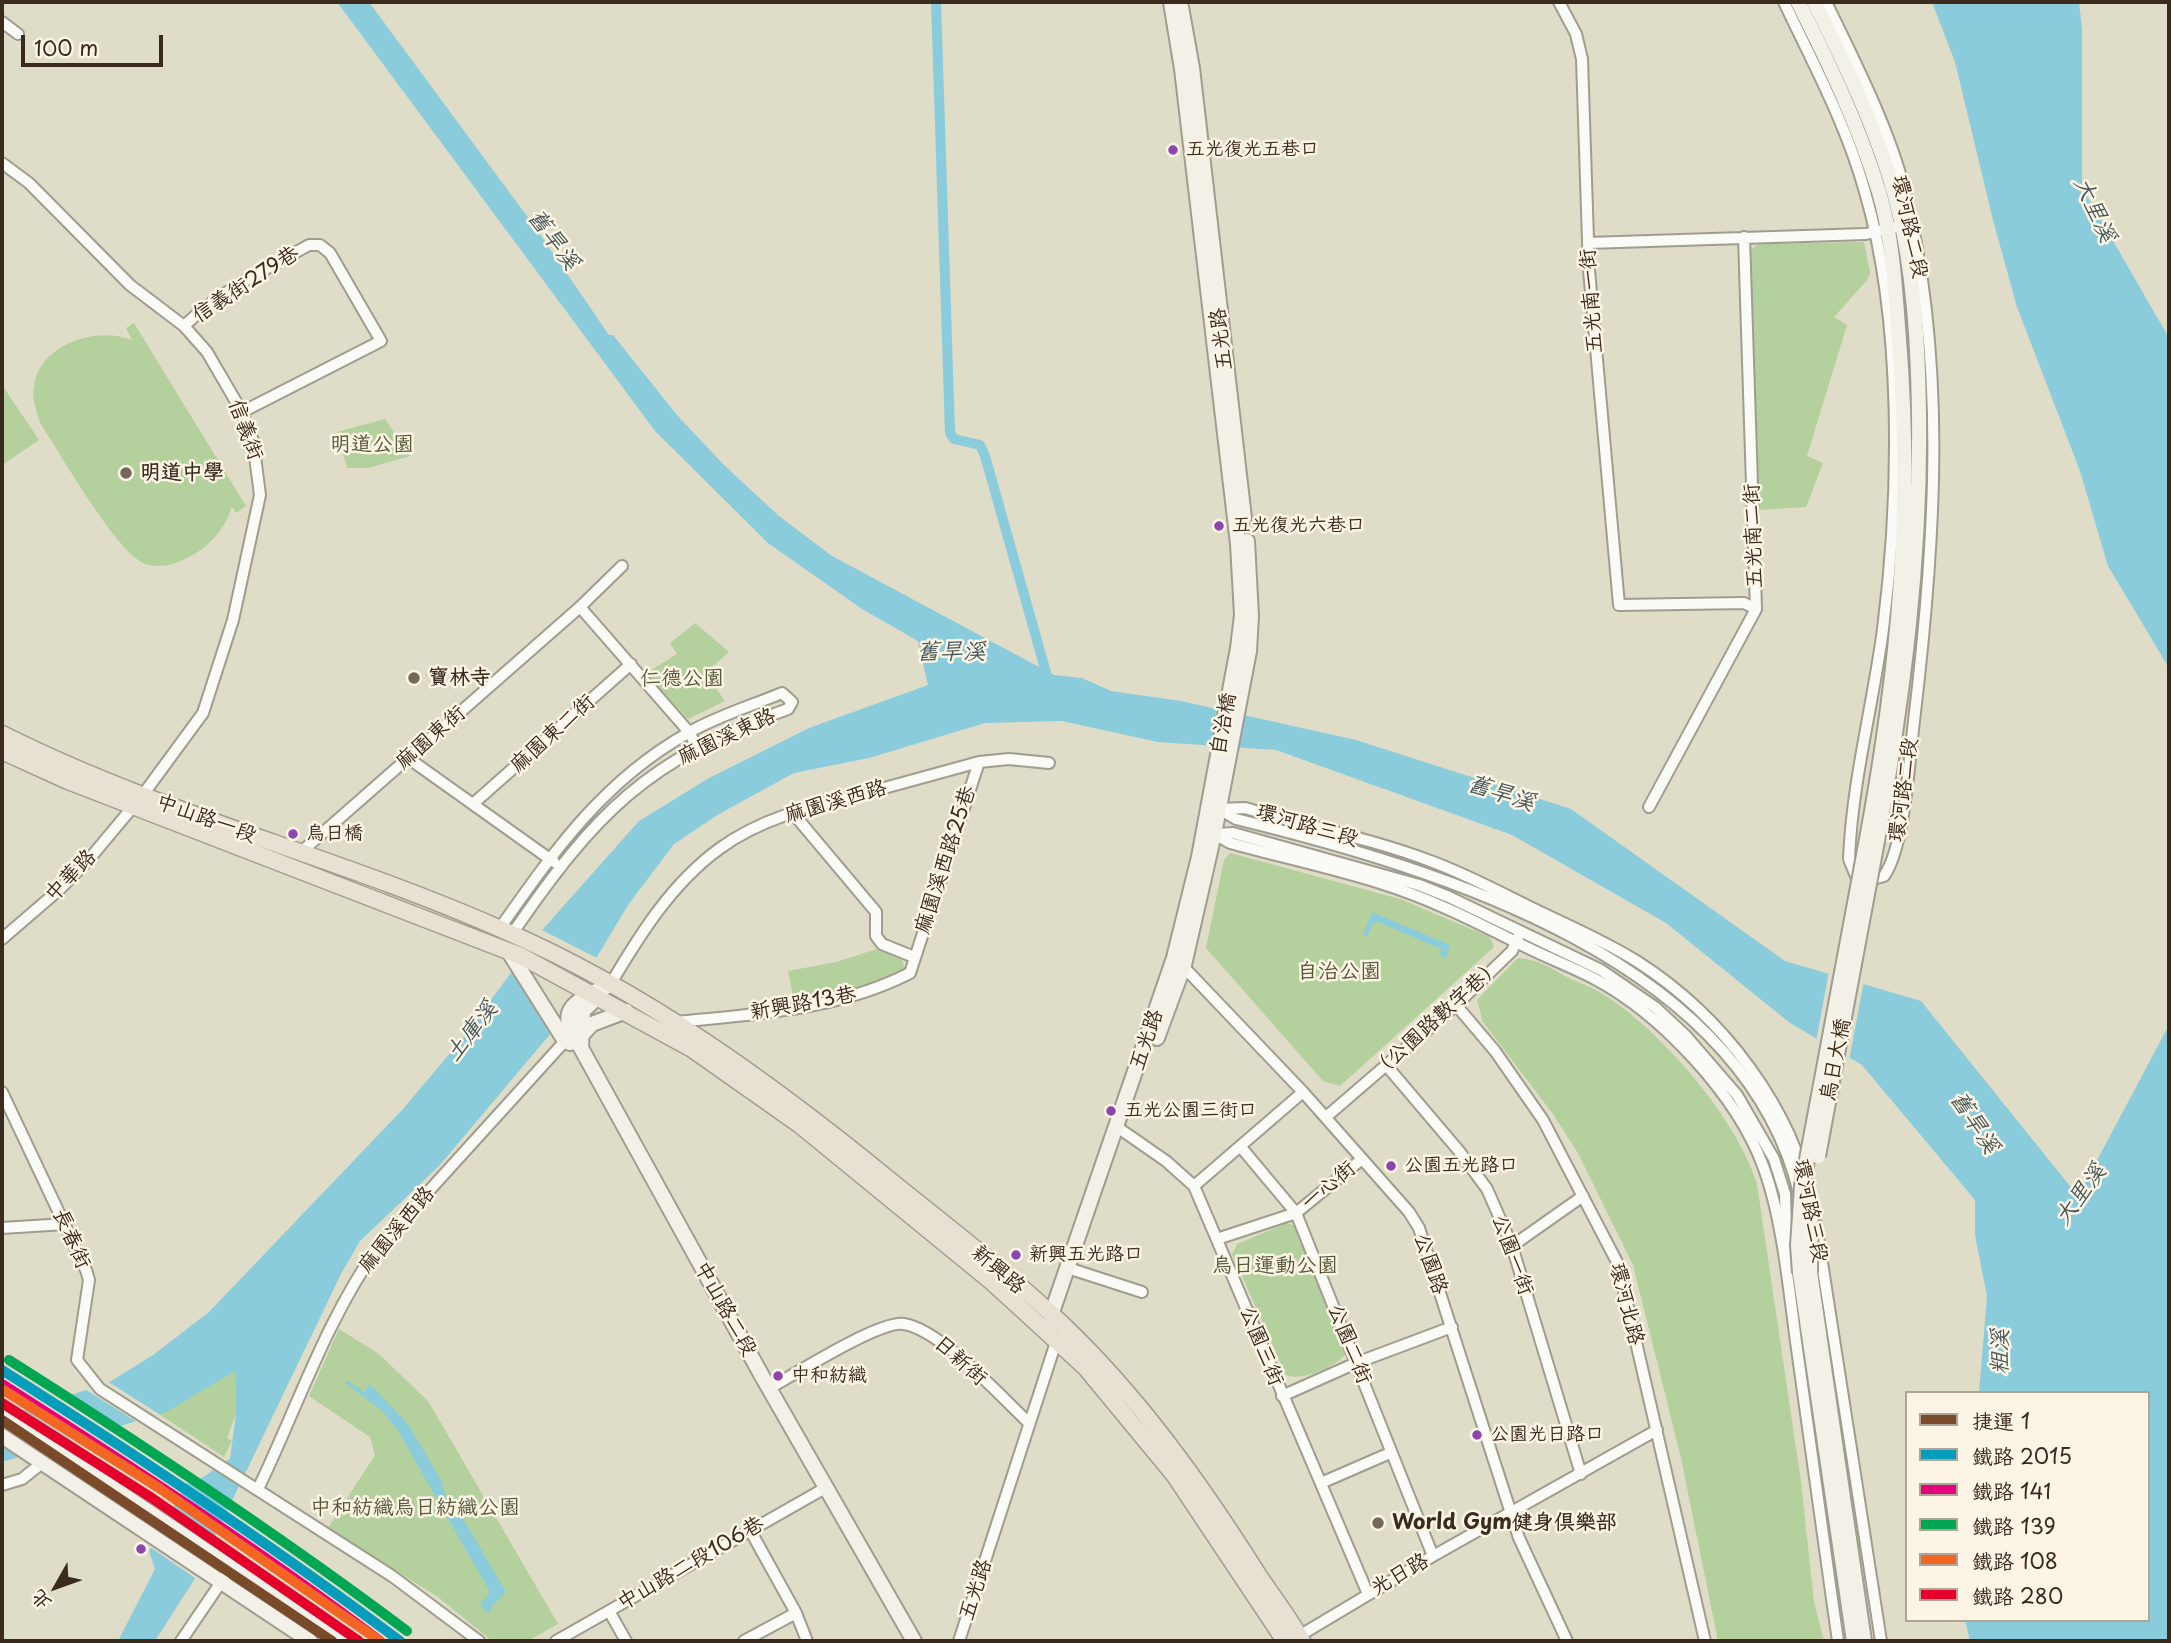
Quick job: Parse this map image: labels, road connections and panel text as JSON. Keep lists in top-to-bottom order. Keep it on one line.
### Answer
{"streets":{"main road":["中山路一段","新興路"],"street":["環河路二段","信義街279巷","五光南一街","五光路","信義街","五光南二街","自治橋","麻園東二街","麻園溪東路","麻園東街","麻園溪西路","環河路三段","麻園溪西路25巷","中華路","新興路13巷","（公園路數字巷）","烏日大橋","一心街","長春街","公園一街","公園路","環河北路","中山路二段","公園二街","公園三街","日新街","中山路二段106巷","光日路"]},"crossings":[["環河路二段","烏日大橋"],["信義街279巷","信義街"],["五光南一街","五光南二街"],["五光路","自治橋"],["五光路","環河路三段"],["五光路","公園路"],["五光路","新興路"],["五光路","公園三街"],["五光路","日新街"],["信義街","中山路一段"],["信義街","中華路"],["麻園溪東路","中山路一段"],["麻園東街","中山路一段"],["麻園溪西路","中山路一段"],["麻園溪西路","麻園溪西路25巷"],["麻園溪西路","長春街"],["麻園溪西路","新興路"],["麻園溪西路","中山路二段"],["中山路一段","中華路"],["中山路一段","新興路"],["中山路一段","中山路二段"],["環河路三段","（公園路數字巷）"],["麻園溪西路25巷","新興路13巷"],["新興路13巷","新興路"],["（公園路數字巷）","公園一街"],["（公園路數字巷）","公園路"],["（公園路數字巷）","環河北路"],["一心街","公園路"],["一心街","公園二街"],["一心街","公園三街"],["公園一街","光日路"],["公園路","光日路"],["新興路","中山路二段"],["新興路","光日路"],["環河北路","光日路"],["中山路二段","日新街"],["中山路二段","中山路二段106巷"],["公園二街","光日路"],["公園三街","光日路"]],"water":["大里溪","舊旱溪","土庫溪","粗溪"],"parks":["明道公園","仁德公園","自治公園","烏日運動公園","中和紡織烏日紡織公園"],"places":["五光復光五巷口","明道中學","五光復光六巷口","寶林寺","烏日橋","五光公園三街口","公園五光路口","新興五光路口","中和紡織","公園光日路口","World Gym健身俱樂部"],"lines":["rail line 139","rail line 2015","rail line 141","rail line 108","rail line 280","metro line 1"],"legend":["捷運 1","鐵路 2015","鐵路 141","鐵路 139","鐵路 108","鐵路 280"],"scale_bar":"100 m","north":"bottom left"}
